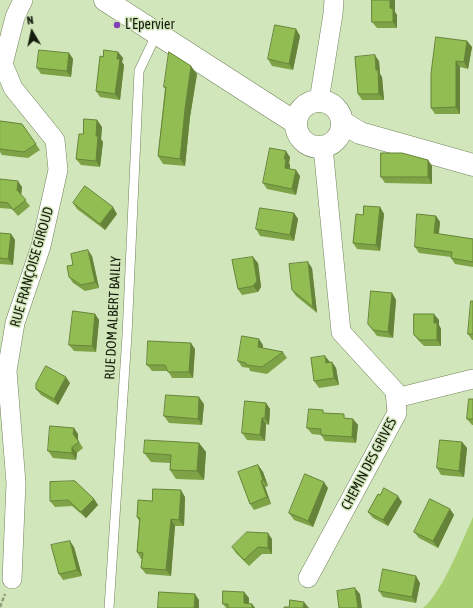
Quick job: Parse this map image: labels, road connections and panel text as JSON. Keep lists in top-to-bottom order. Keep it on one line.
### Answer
{"streets":{"street":["RUE FRANÇOISE GIROUD","CHEMIN DES GRIVES"],"lane":["RUE DOM ALBERT BAILLY"]},"places":["L'Epervier"],"north":"top"}
